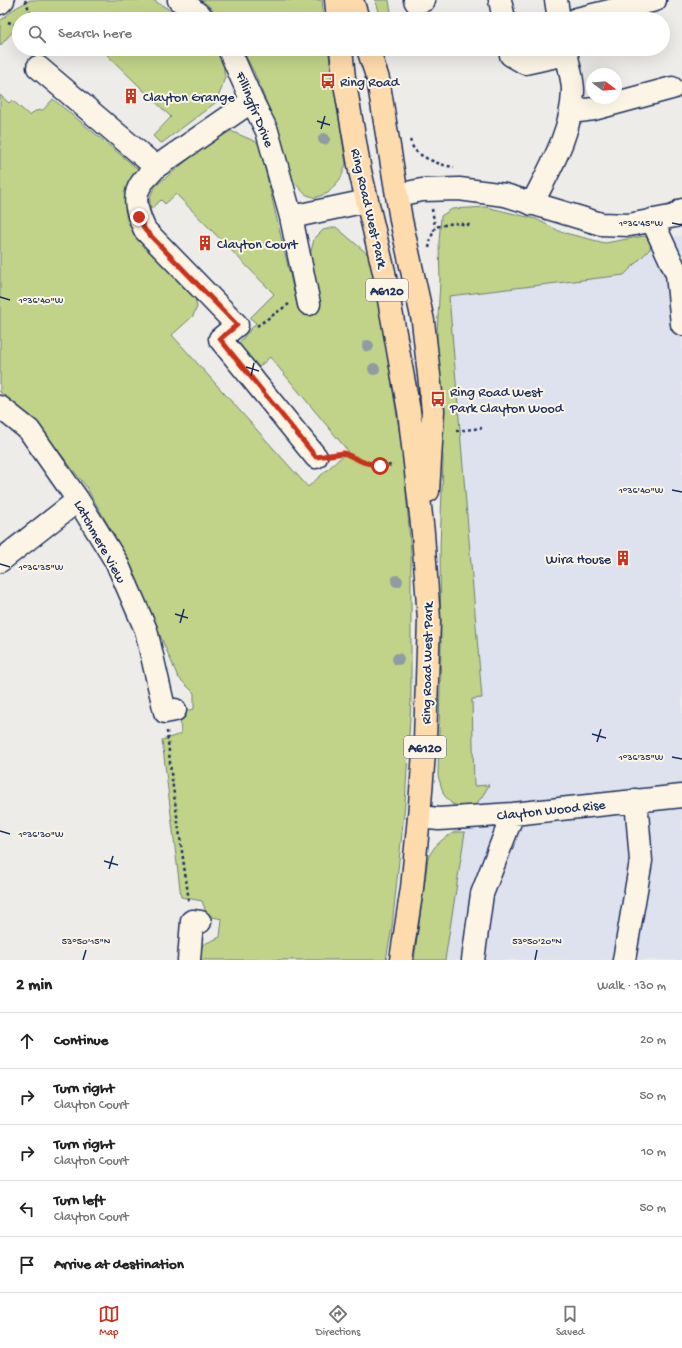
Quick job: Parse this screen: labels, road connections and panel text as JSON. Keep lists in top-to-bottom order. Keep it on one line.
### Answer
{"streets":{"highway":["Ring Road West Park","A6120"],"street":["Fillingfir Drive","Latchmere View","Clayton Wood Rise"]},"crossings":[["Ring Road West Park","A6120"],["Ring Road West Park","Clayton Wood Rise"]],"places":{"bus stop":["Ring Road","Ring Road West Park Clayton Wood"],"building":["Clayton Grange","Clayton Court","Wira House"]},"north":"right","page":{"search":"Search here","heading":["2 min","Walk · 130 m"],"list":[["Continue","20 m"],["Turn right","Clayton Court","50 m"],["Turn right","Clayton Court","10 m"],["Turn left","Clayton Court","50 m"],"Arrive at destination"],"nav":["Map","Directions","Saved"]},"coordinates":["1°36'45\"W","1°36'40\"W","1°36'35\"W","1°36'30\"W","53°50'15\"N","53°50'20\"N"]}
